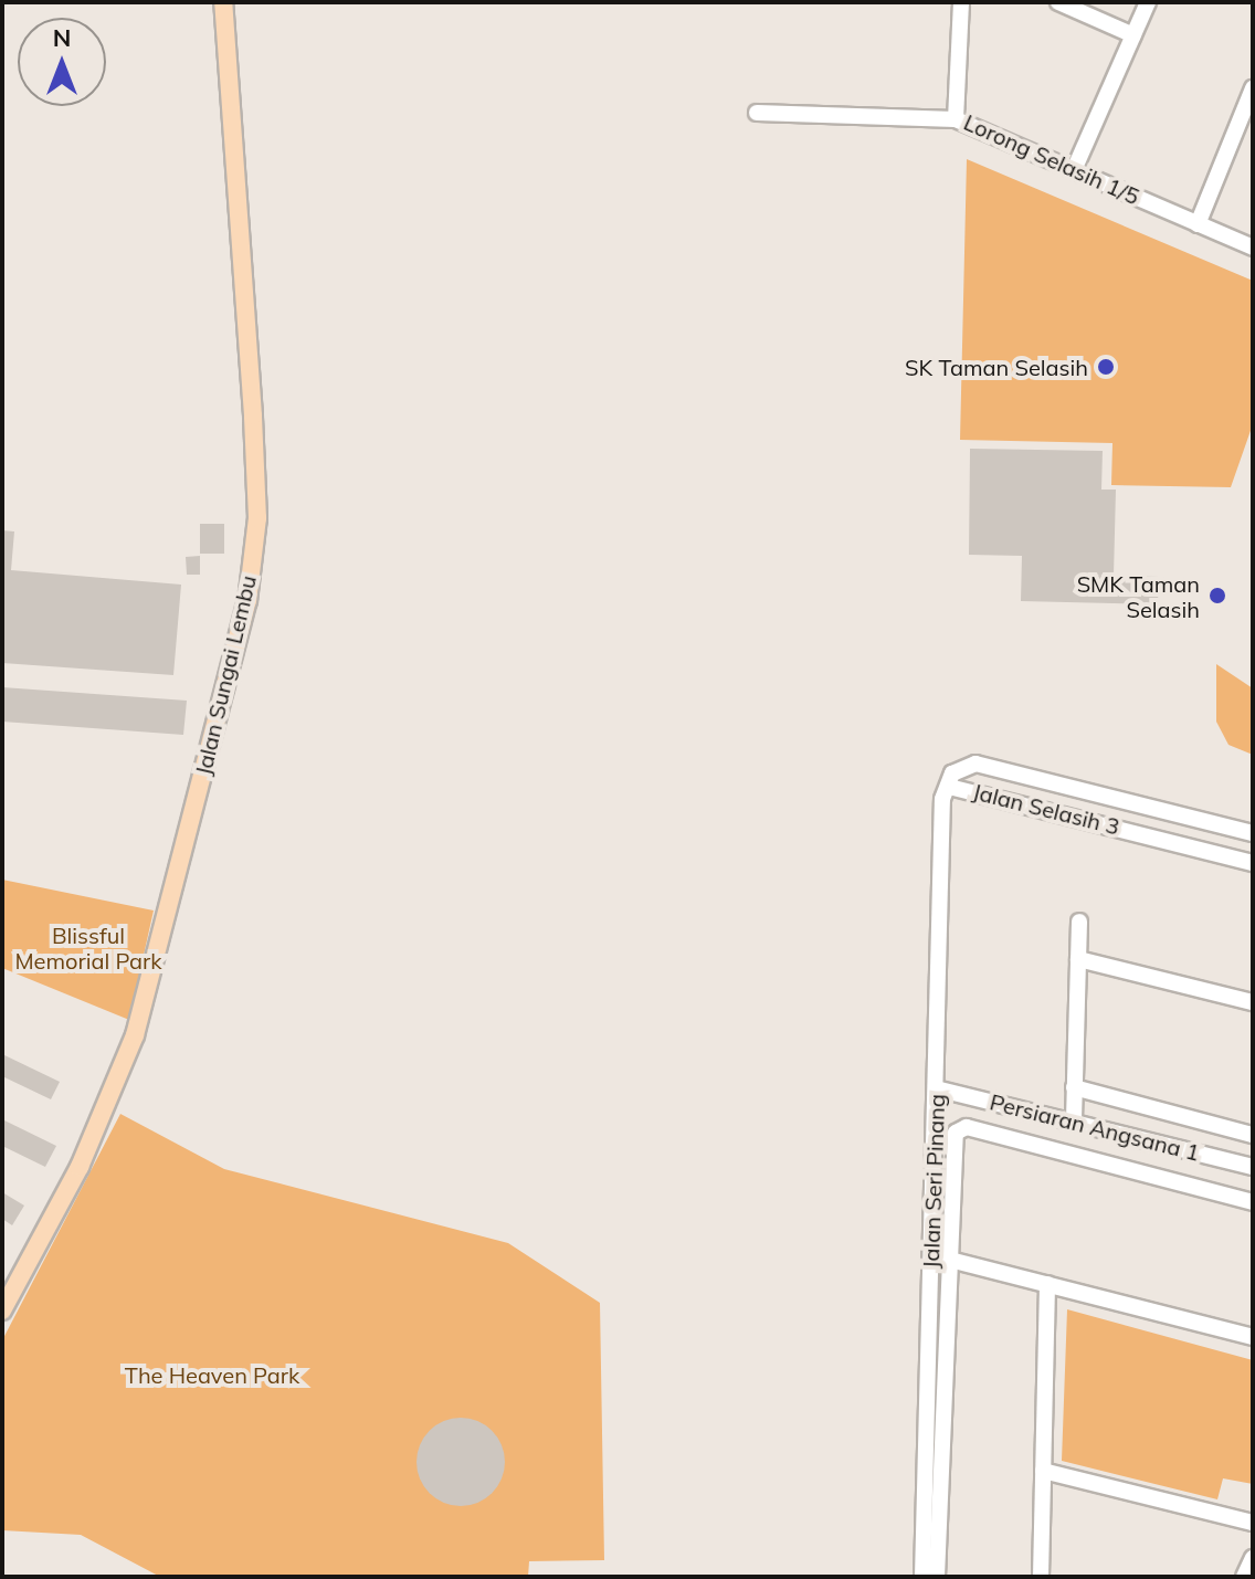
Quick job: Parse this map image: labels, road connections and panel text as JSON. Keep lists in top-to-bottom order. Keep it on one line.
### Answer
{"streets":{"main road":["Jalan Sungai Lembu"],"street":["Lorong Selasih 1/5","Jalan Selasih 3","Persiaran Angsana 1","Jalan Seri Pinang"]},"crossings":[["Jalan Selasih 3","Jalan Seri Pinang"],["Persiaran Angsana 1","Jalan Seri Pinang"]],"parks":["Blissful Memorial Park","The Heaven Park"],"places":["SK Taman Selasih","SMK Taman Selasih"],"north":"top"}
